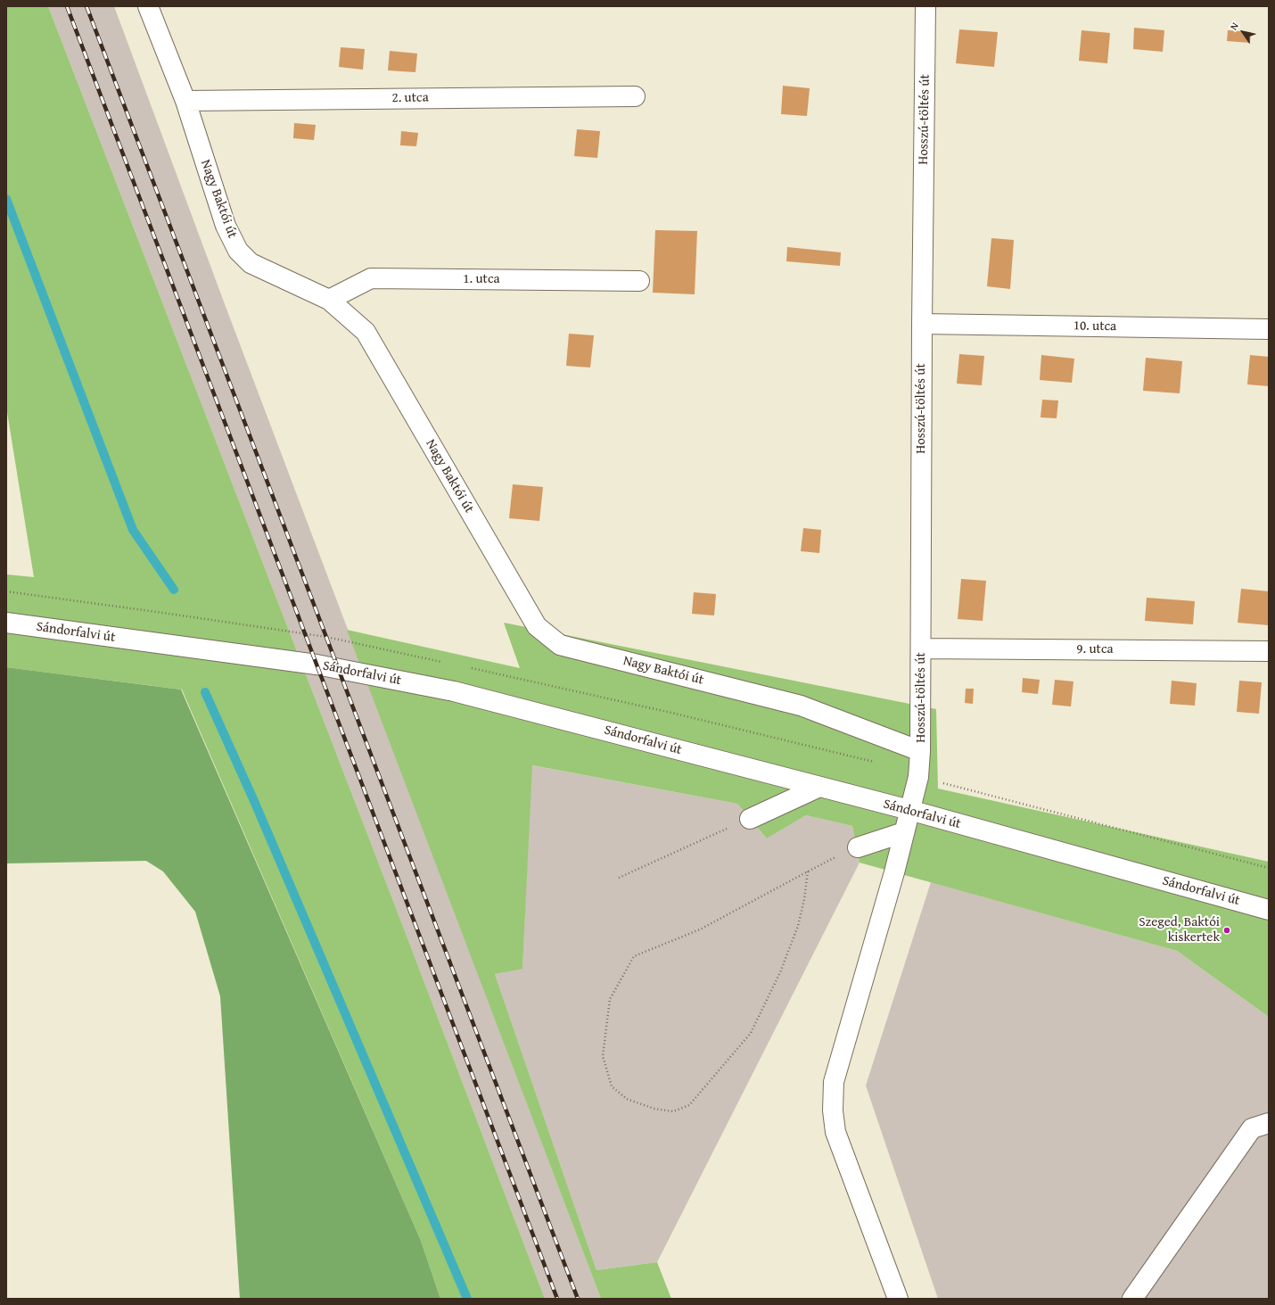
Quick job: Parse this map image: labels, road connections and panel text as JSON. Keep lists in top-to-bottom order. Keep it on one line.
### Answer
{"streets":{"street":["2. utca","Hosszú-töltés út","Nagy Baktói út","1. utca","10. utca","Sándorfalvi út","9. utca"]},"crossings":[["2. utca","Nagy Baktói út"],["Hosszú-töltés út","Nagy Baktói út"],["Hosszú-töltés út","10. utca"],["Hosszú-töltés út","Sándorfalvi út"],["Hosszú-töltés út","9. utca"],["Nagy Baktói út","1. utca"]],"places":["Szeged, Baktói kiskertek"],"north":"top left"}
